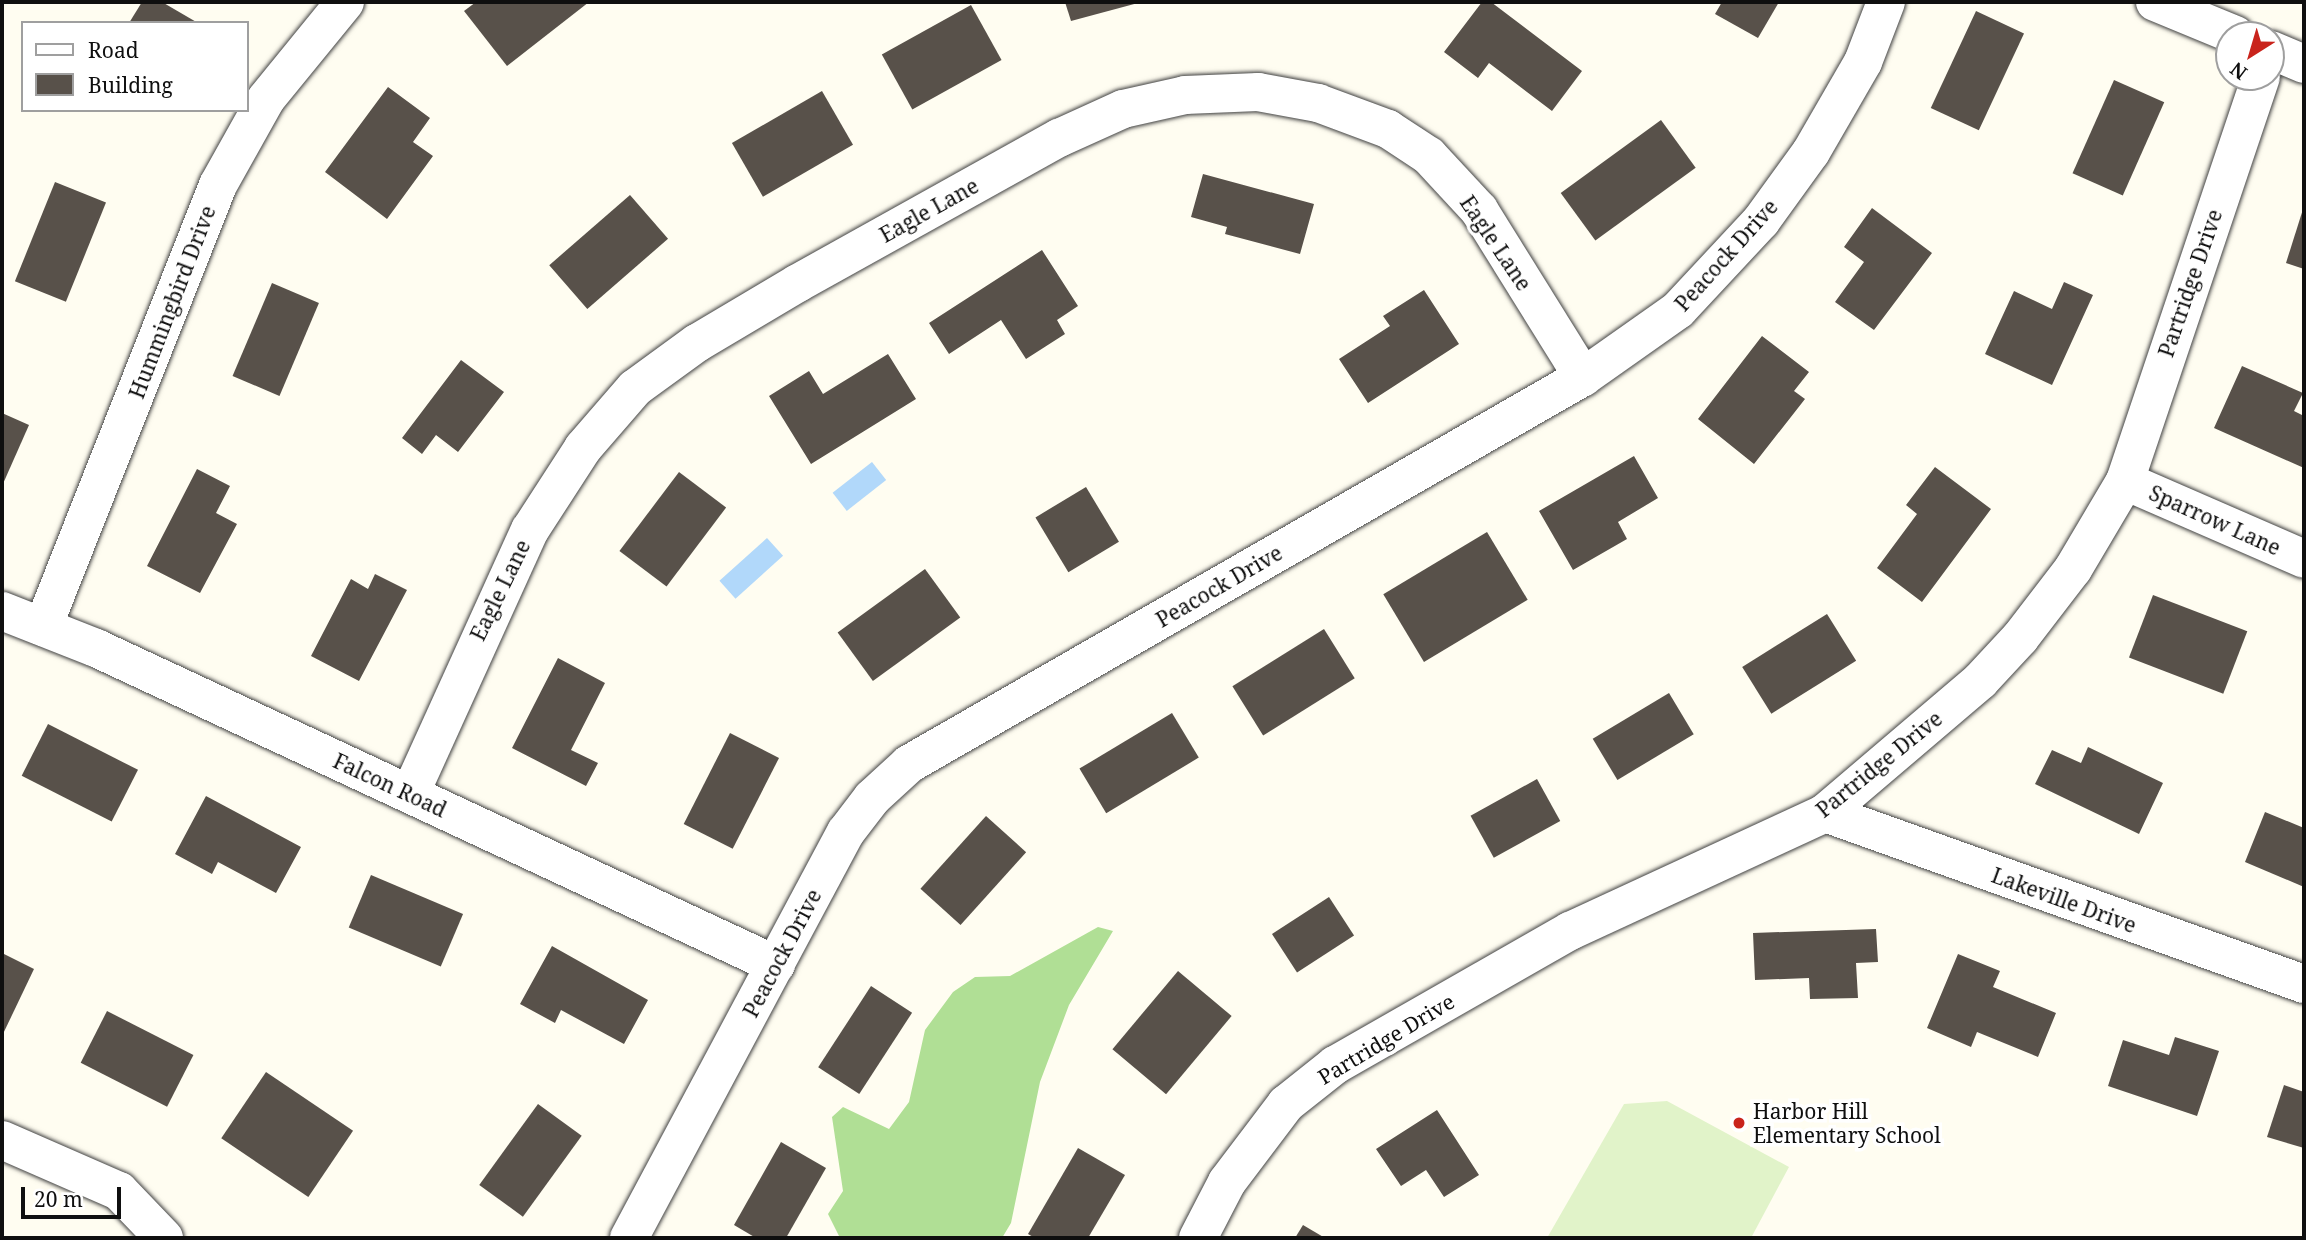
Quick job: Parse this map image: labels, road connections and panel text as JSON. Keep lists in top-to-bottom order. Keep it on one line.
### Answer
{"streets":{"street":["Eagle Lane","Peacock Drive","Partridge Drive","Hummingbird Drive","Sparrow Lane","Falcon Road","Lakeville Drive"]},"crossings":[["Eagle Lane","Peacock Drive"],["Eagle Lane","Falcon Road"],["Peacock Drive","Falcon Road"],["Partridge Drive","Sparrow Lane"],["Partridge Drive","Lakeville Drive"],["Hummingbird Drive","Falcon Road"]],"places":["Harbor Hill Elementary School"],"legend":["Road","Building"],"scale_bar":"20 m","north":"bottom left"}
